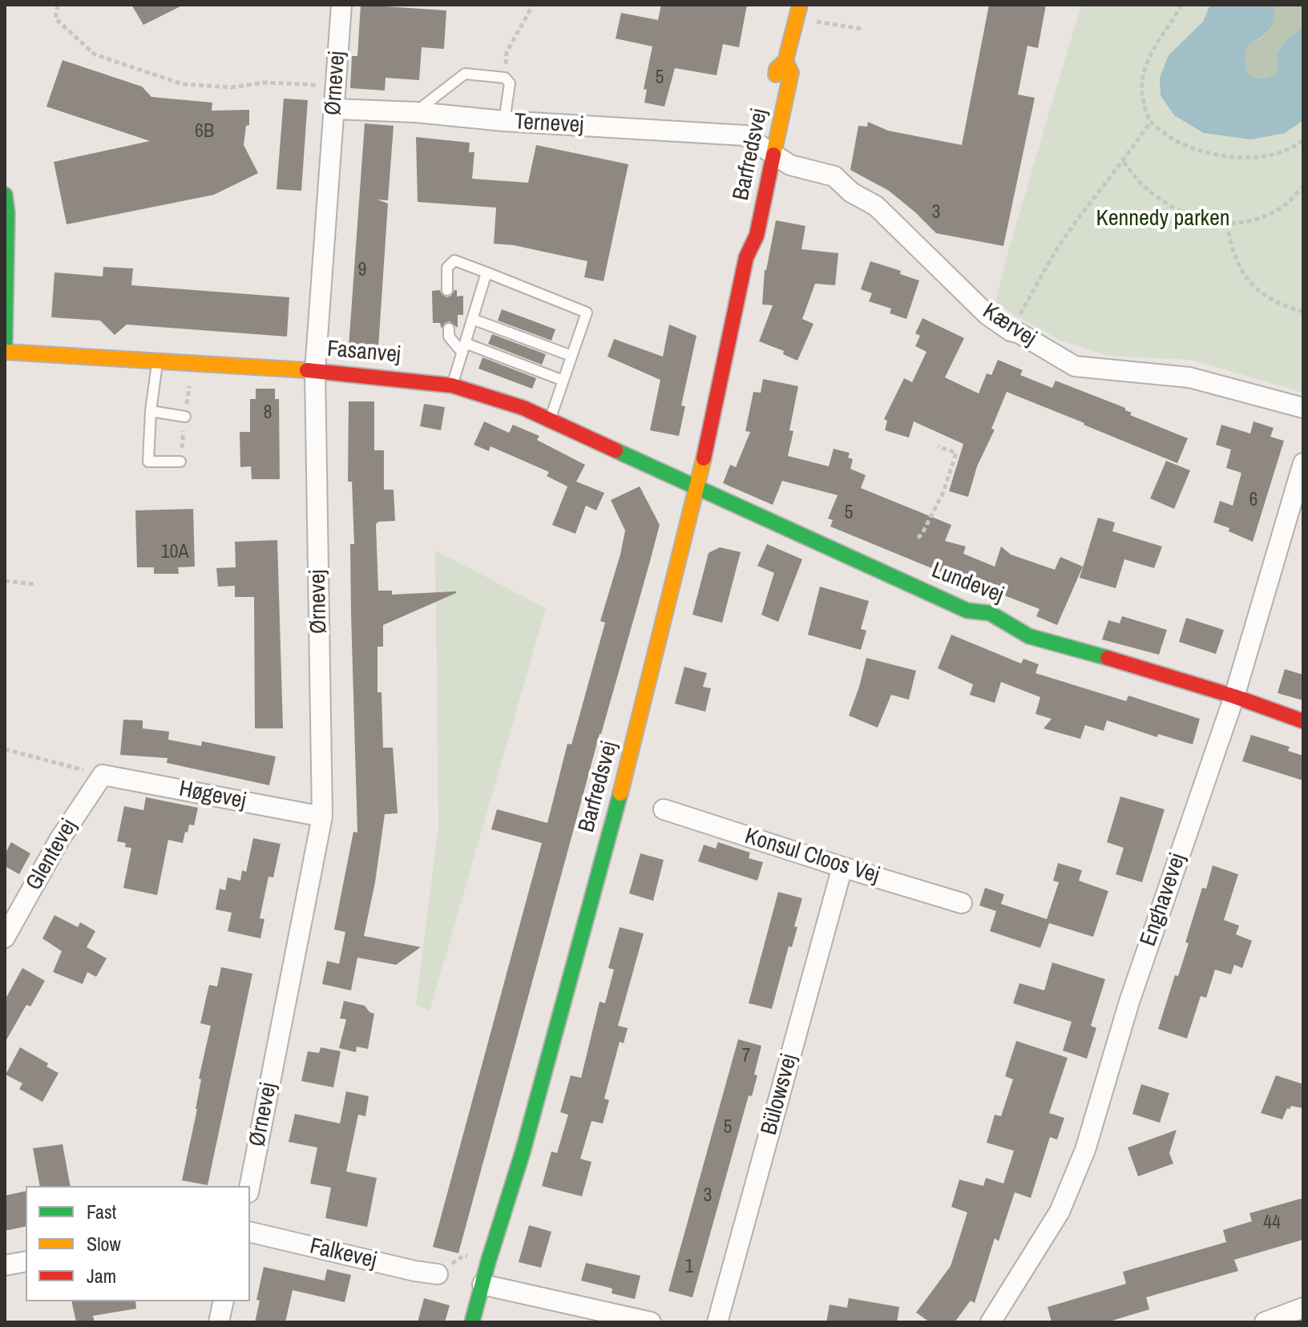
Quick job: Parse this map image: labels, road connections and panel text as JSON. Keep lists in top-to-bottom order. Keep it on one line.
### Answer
{"streets":{"street":["Ørnevej","Ternevej","Barfredsvej","Kærvej","Fasanvej","Lundevej","Høgevej","Glentevej","Konsul Cloos Vej","Enghavevej","Bülowsvej","Falkevej"]},"crossings":[["Ørnevej","Ternevej"],["Ørnevej","Fasanvej"],["Ørnevej","Høgevej"],["Ternevej","Barfredsvej"],["Ternevej","Kærvej"],["Barfredsvej","Kærvej"],["Barfredsvej","Fasanvej"],["Barfredsvej","Lundevej"],["Fasanvej","Lundevej"],["Lundevej","Enghavevej"],["Høgevej","Glentevej"],["Konsul Cloos Vej","Bülowsvej"]],"parks":["Kennedy parken"],"house_numbers":["5","6B","3","9","8","6","5","10A","7","5","3","44","1"],"legend":["Fast","Slow","Jam"]}
